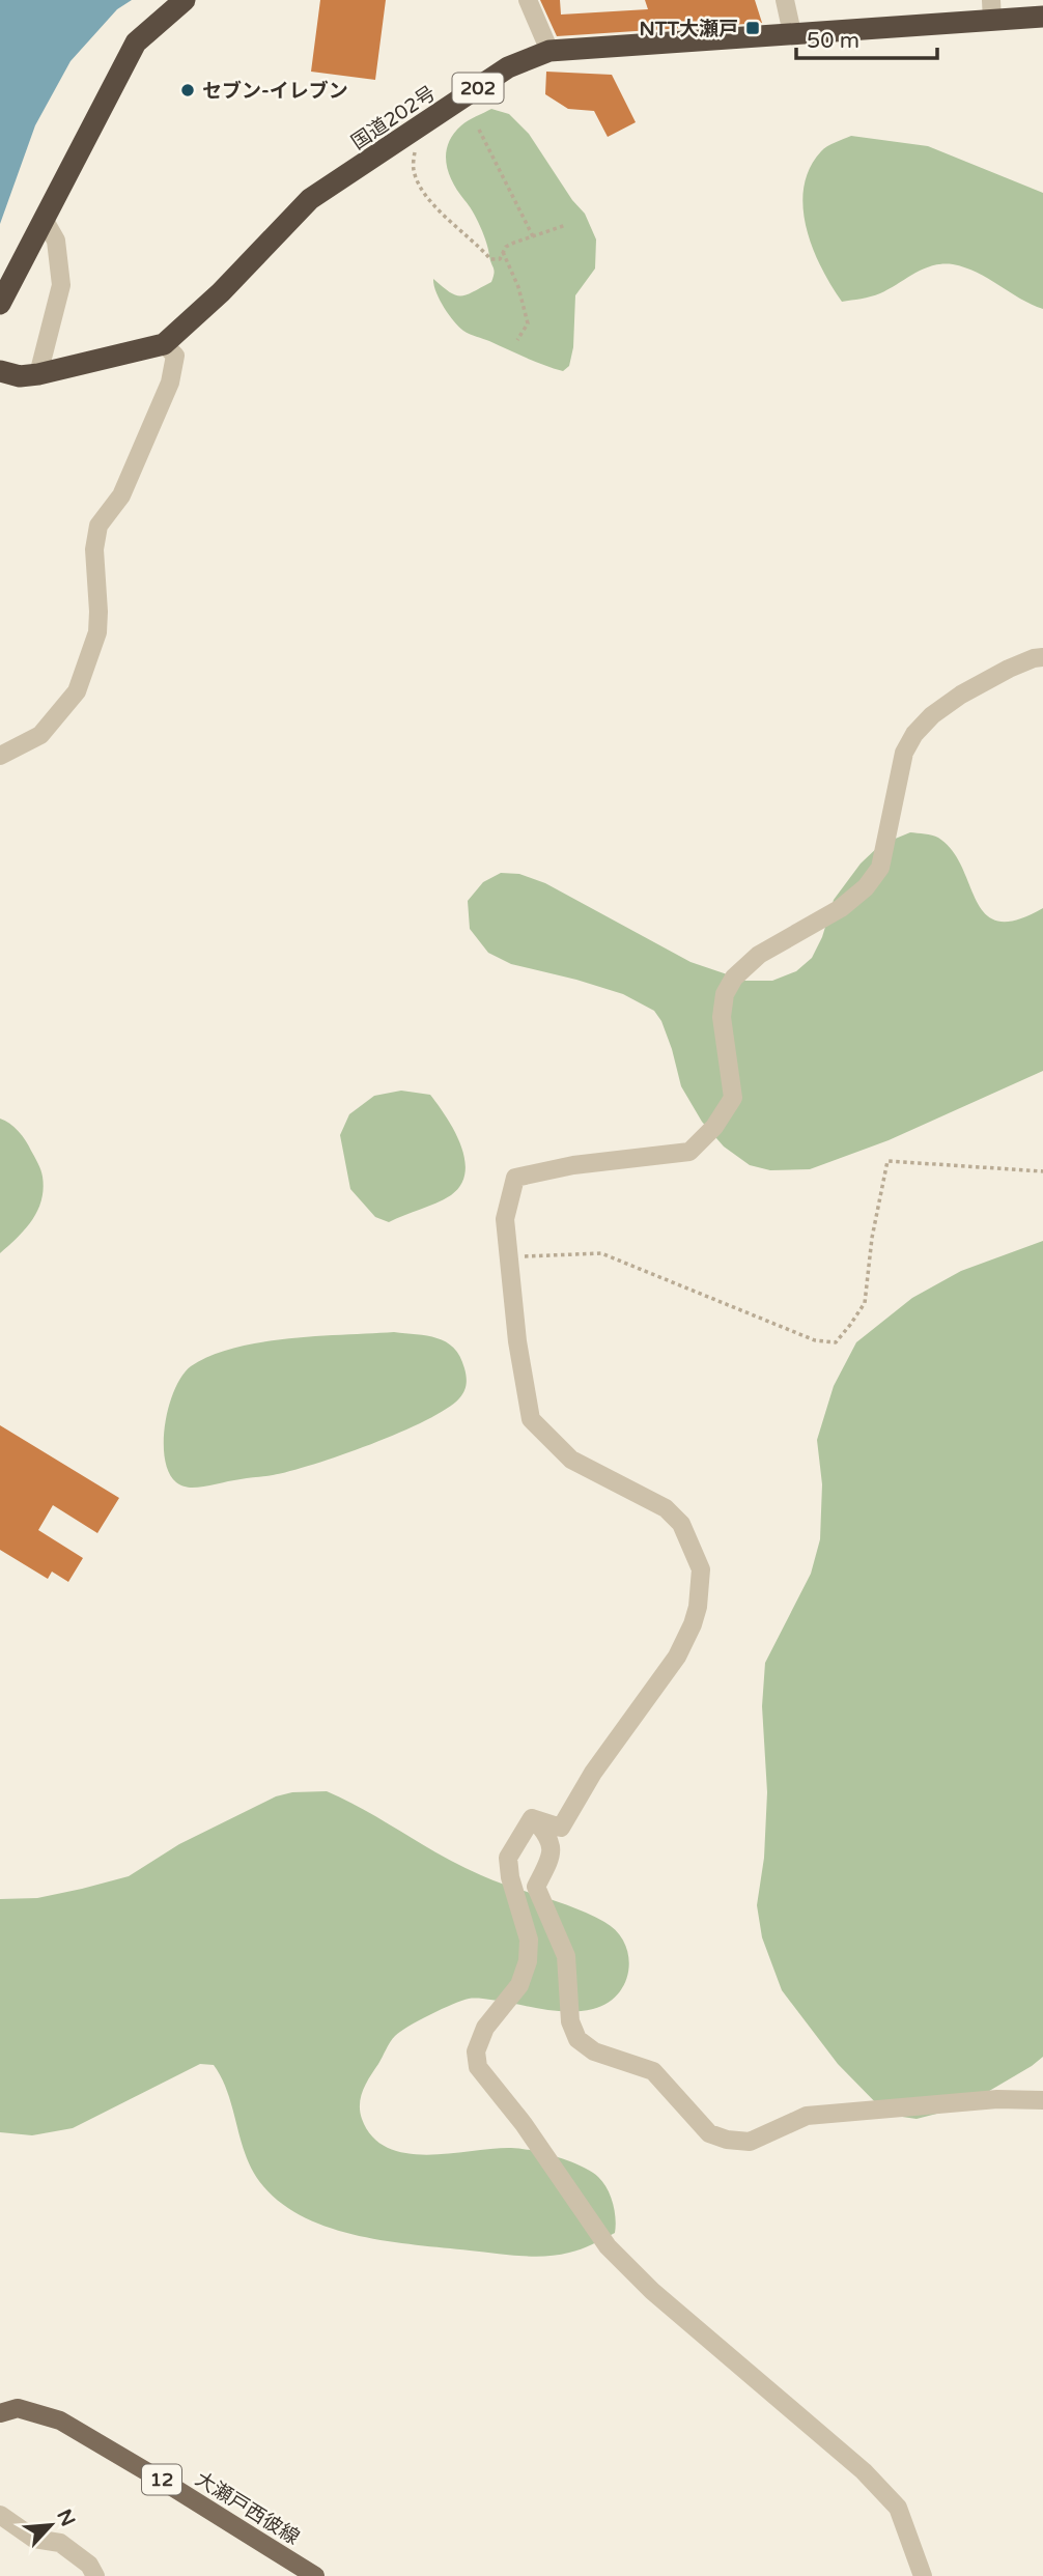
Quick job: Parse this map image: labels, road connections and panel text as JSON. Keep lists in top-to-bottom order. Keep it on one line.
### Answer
{"streets":{"highway":["202","国道202号"],"main road":["12","大瀬戸西彼線"]},"places":{"transit":["NTT大瀬戸"],"other":["セブン-イレブン"]},"scale_bar":"50 m","north":"top right"}
